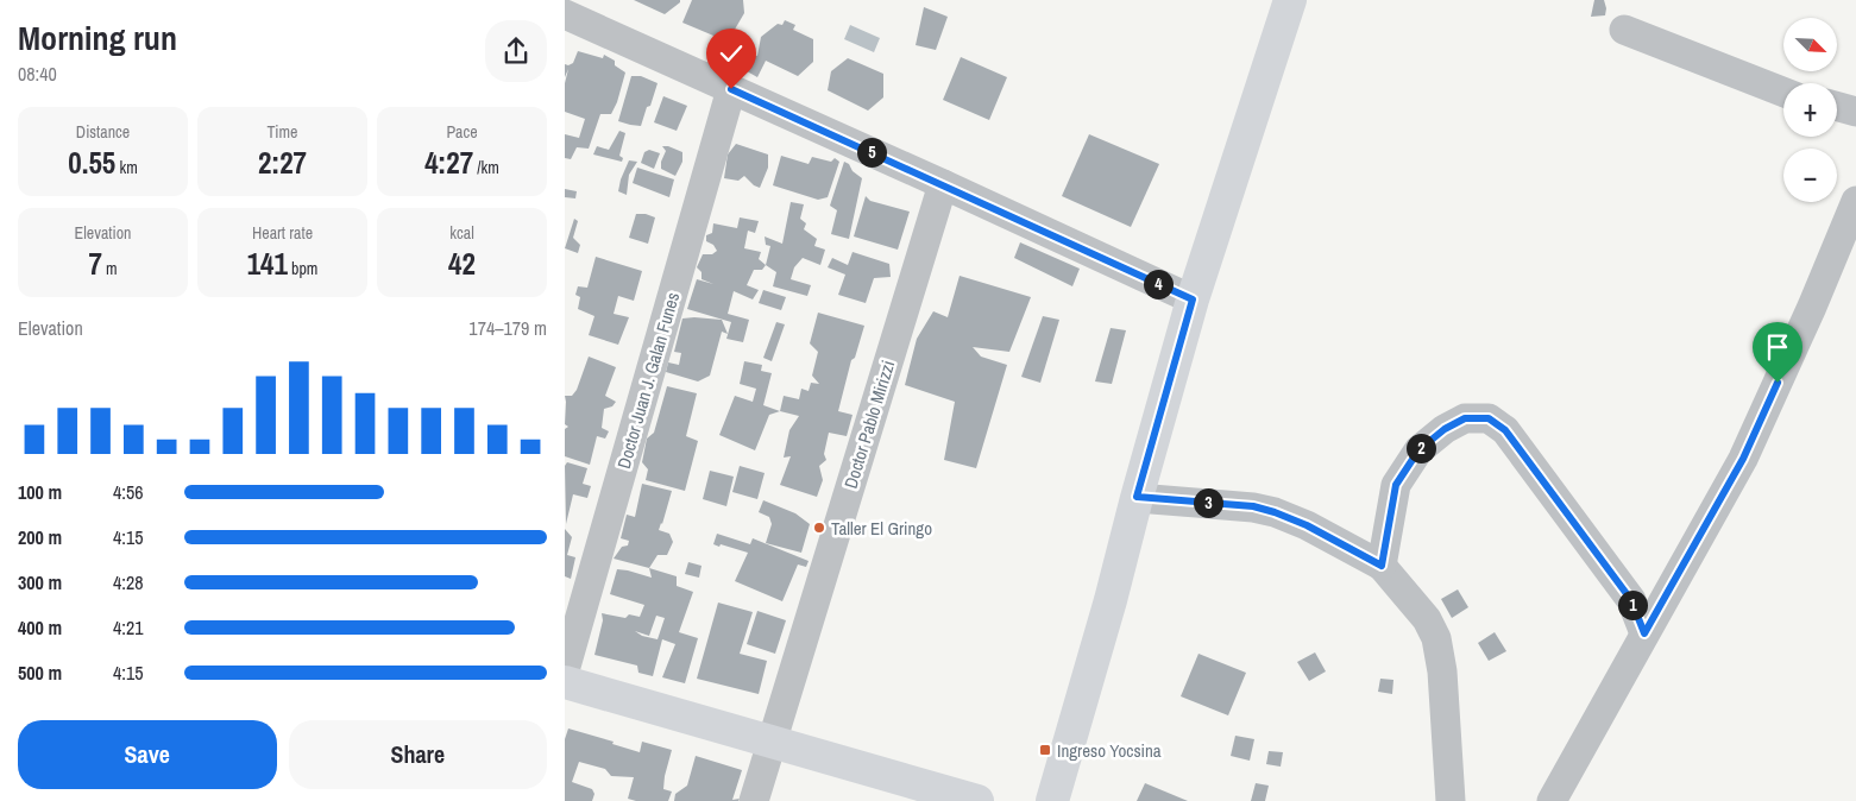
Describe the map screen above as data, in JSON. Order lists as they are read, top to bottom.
{
  "streets": {
    "street": ["Doctor Juan J. Galan Funes", "Doctor Pablo Mirizzi"]
  },
  "places": {
    "other": ["Taller El Gringo"],
    "transit": ["Ingreso Yocsina"]
  },
  "north": "bottom right",
  "page": {
    "heading": ["Morning run", "08:40"],
    "map_buttons": ["+", "−"],
    "stats": [
      ["Distance", "0.55 km"],
      ["Time", "2:27"],
      ["Pace", "4:27 /km"],
      ["Elevation", "7 m"],
      ["Heart rate", "141 bpm"],
      ["kcal", "42"]
    ],
    "pins": [
      "5",
      "4",
      "2",
      "3",
      "1"
    ],
    "chart": ["Elevation", "174–179 m"],
    "list": [
      {
        "name": "100 m",
        "note": "4:56"
      },
      {
        "name": "200 m",
        "note": "4:15"
      },
      {
        "name": "300 m",
        "note": "4:28"
      },
      {
        "name": "400 m",
        "note": "4:21"
      },
      {
        "name": "500 m",
        "note": "4:15"
      }
    ],
    "buttons": ["Save", "Share"]
  }
}
